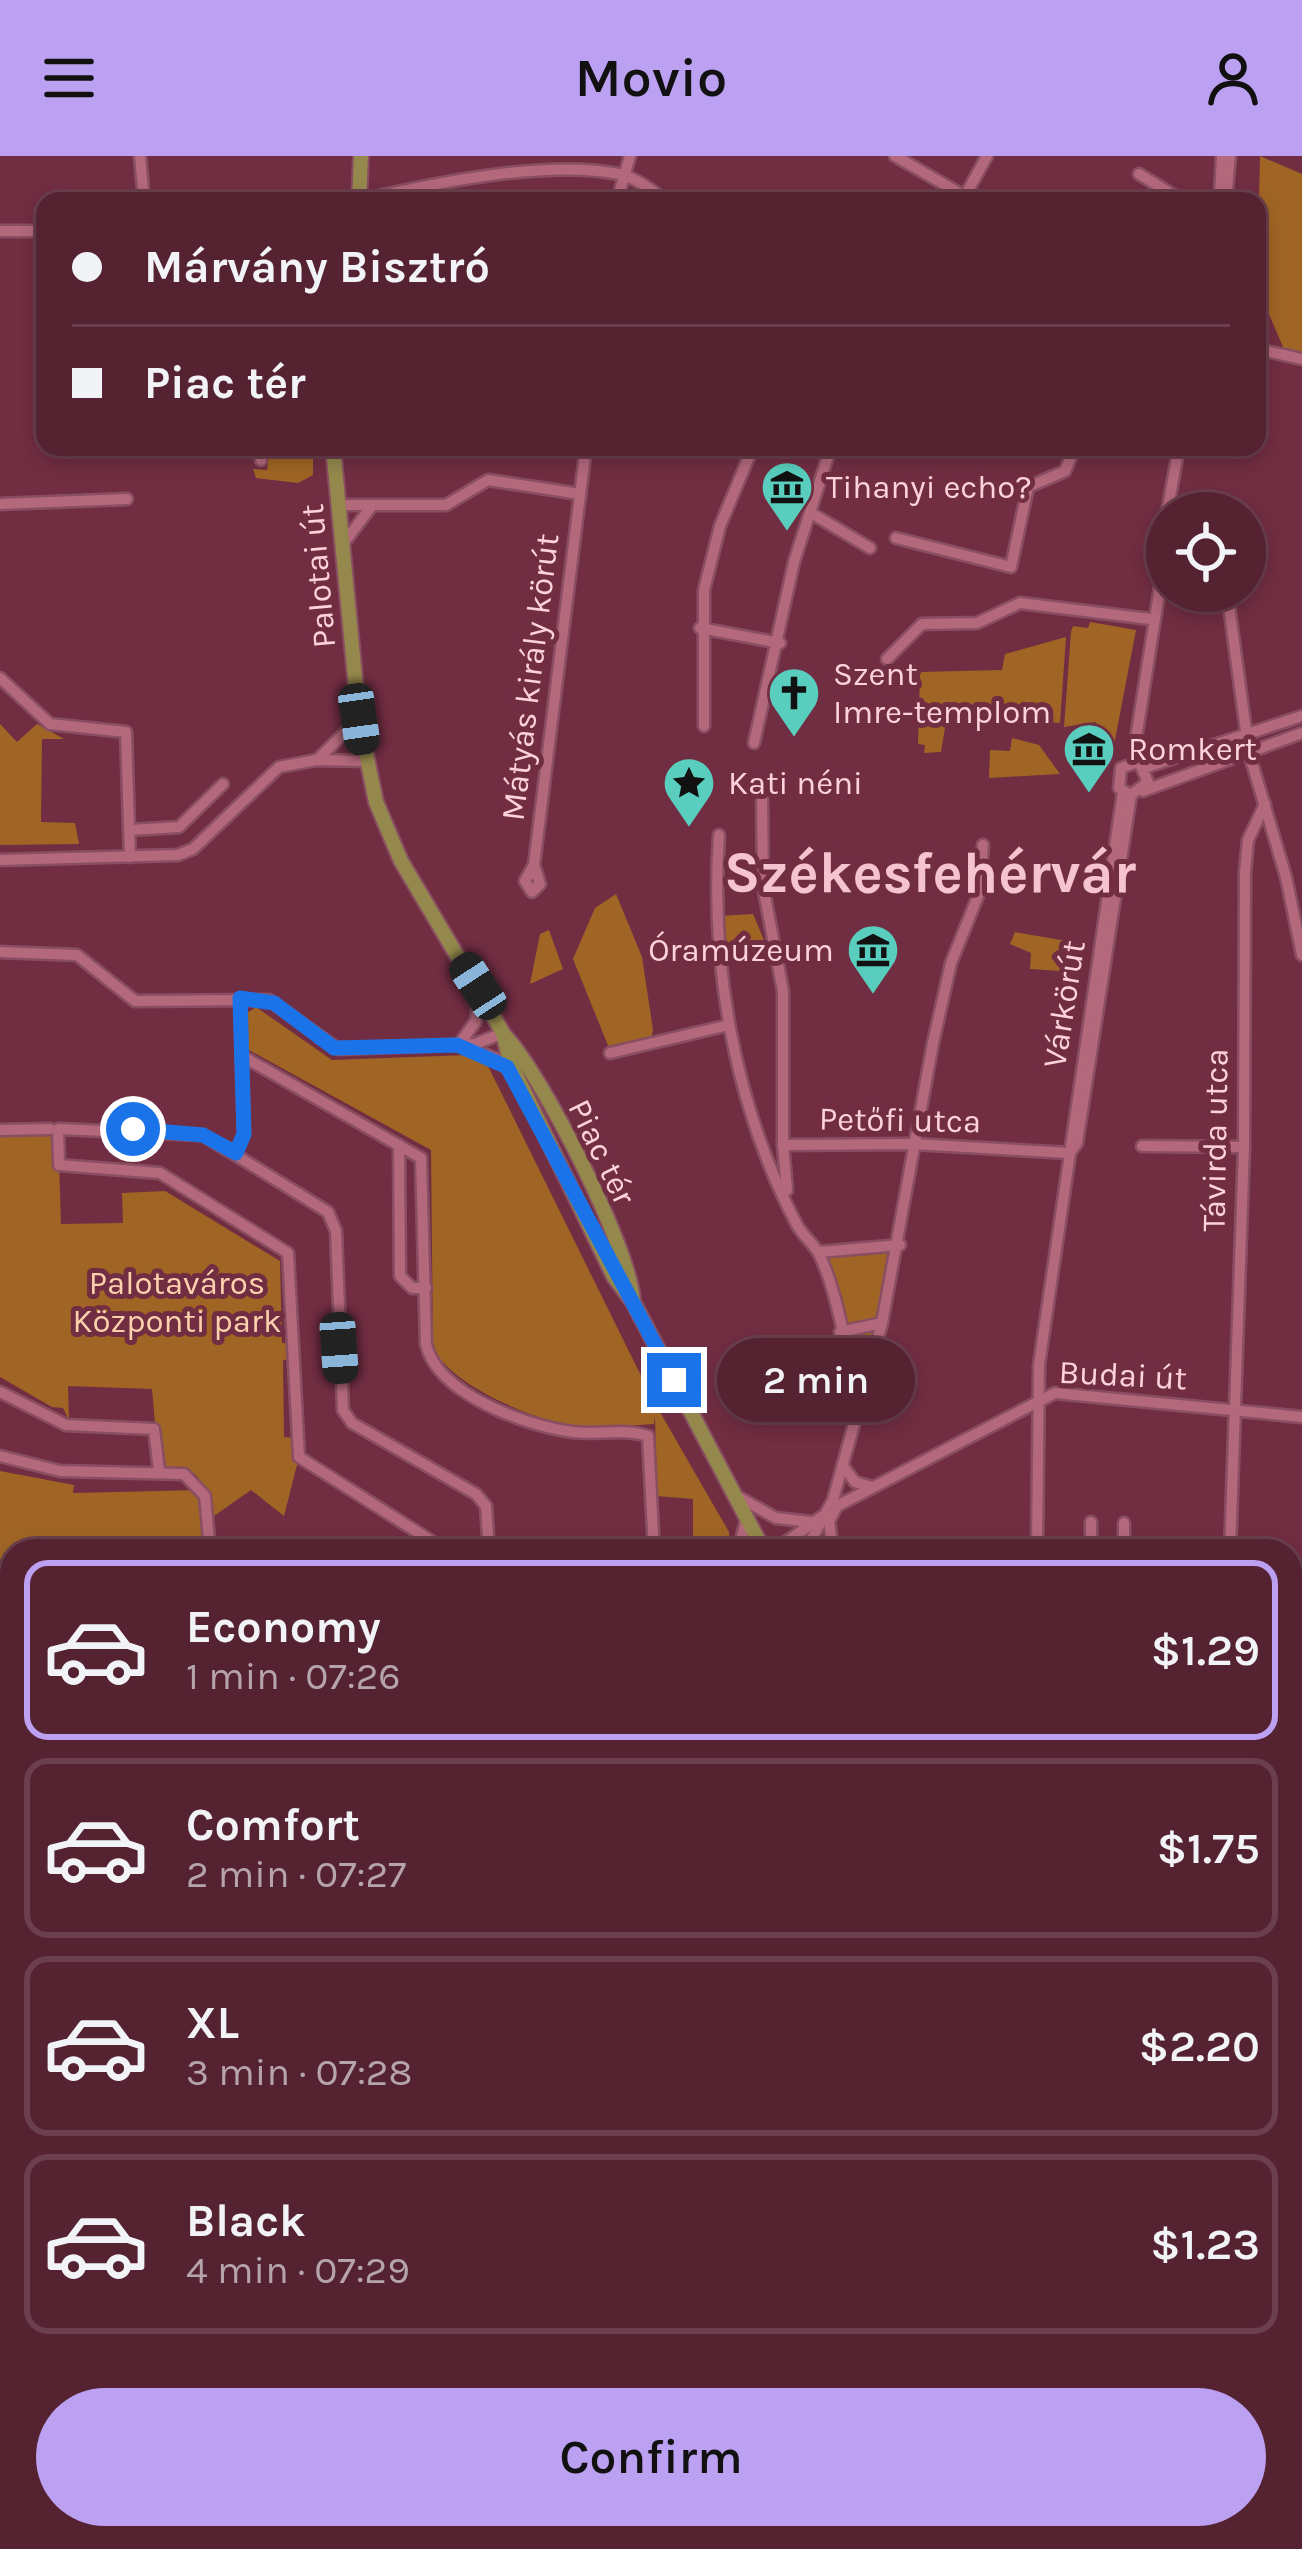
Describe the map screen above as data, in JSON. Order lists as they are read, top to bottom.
{
  "streets": {
    "main road": ["Palotai út", "Piac tér"],
    "street": [
      "Mátyás király körút",
      "Várkörút",
      "Petőfi utca",
      "Távirda utca",
      "Budai út"
    ]
  },
  "crossings": [
    ["Palotai út", "Piac tér"],
    ["Várkörút", "Petőfi utca"],
    ["Várkörút", "Budai út"],
    ["Távirda utca", "Budai út"]
  ],
  "districts": ["Székesfehérvár"],
  "parks": ["Palotaváros Központi park"],
  "places": {
    "museum": ["Tihanyi echo?", "Romkert", "Óramúzeum"],
    "church": ["Szent Imre-templom"],
    "place": ["Kati néni"]
  },
  "page": {
    "header": "Movio",
    "banner": ["Márvány Bisztró", "Piac tér"],
    "bubble": "2 min",
    "list": [
      {
        "name": "Economy",
        "note": "1 min · 07:26",
        "value": "$1.29"
      },
      {
        "name": "Comfort",
        "note": "2 min · 07:27",
        "value": "$1.75"
      },
      {
        "name": "XL",
        "note": "3 min · 07:28",
        "value": "$2.20"
      },
      {
        "name": "Black",
        "note": "4 min · 07:29",
        "value": "$1.23"
      }
    ],
    "buttons": "Confirm"
  }
}
